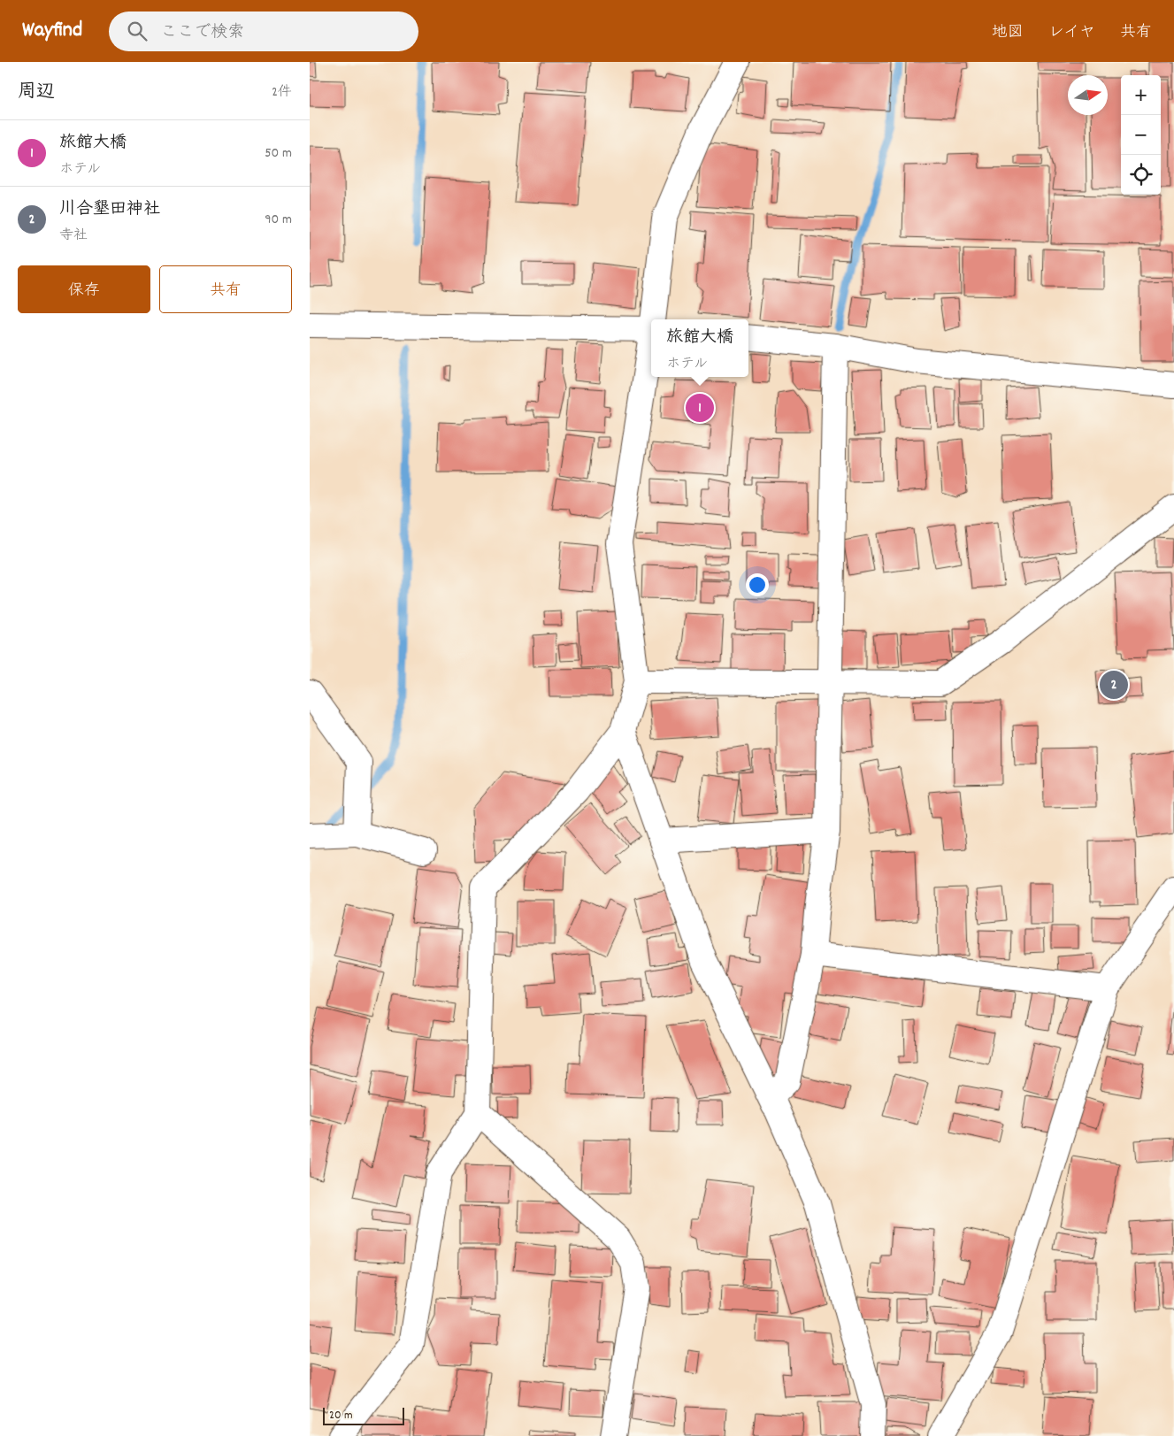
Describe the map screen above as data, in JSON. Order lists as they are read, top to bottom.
{
  "scale_bar": "20 m",
  "north": "right",
  "page": {
    "header": "Wayfind",
    "search": "ここで検索",
    "nav": ["地図", "レイヤ", "共有"],
    "heading": ["周辺", "2件"],
    "map_buttons": ["+", "−"],
    "list": [
      {
        "mark": "1",
        "name": "旅館大橋",
        "note": "ホテル",
        "value": "50 m"
      },
      {
        "mark": "2",
        "name": "川合墾田神社",
        "note": "寺社",
        "value": "90 m"
      }
    ],
    "buttons": ["保存", "共有"],
    "popup": ["旅館大橋", "ホテル"],
    "pins": ["1", "2"],
    "scale": "20 m"
  }
}
